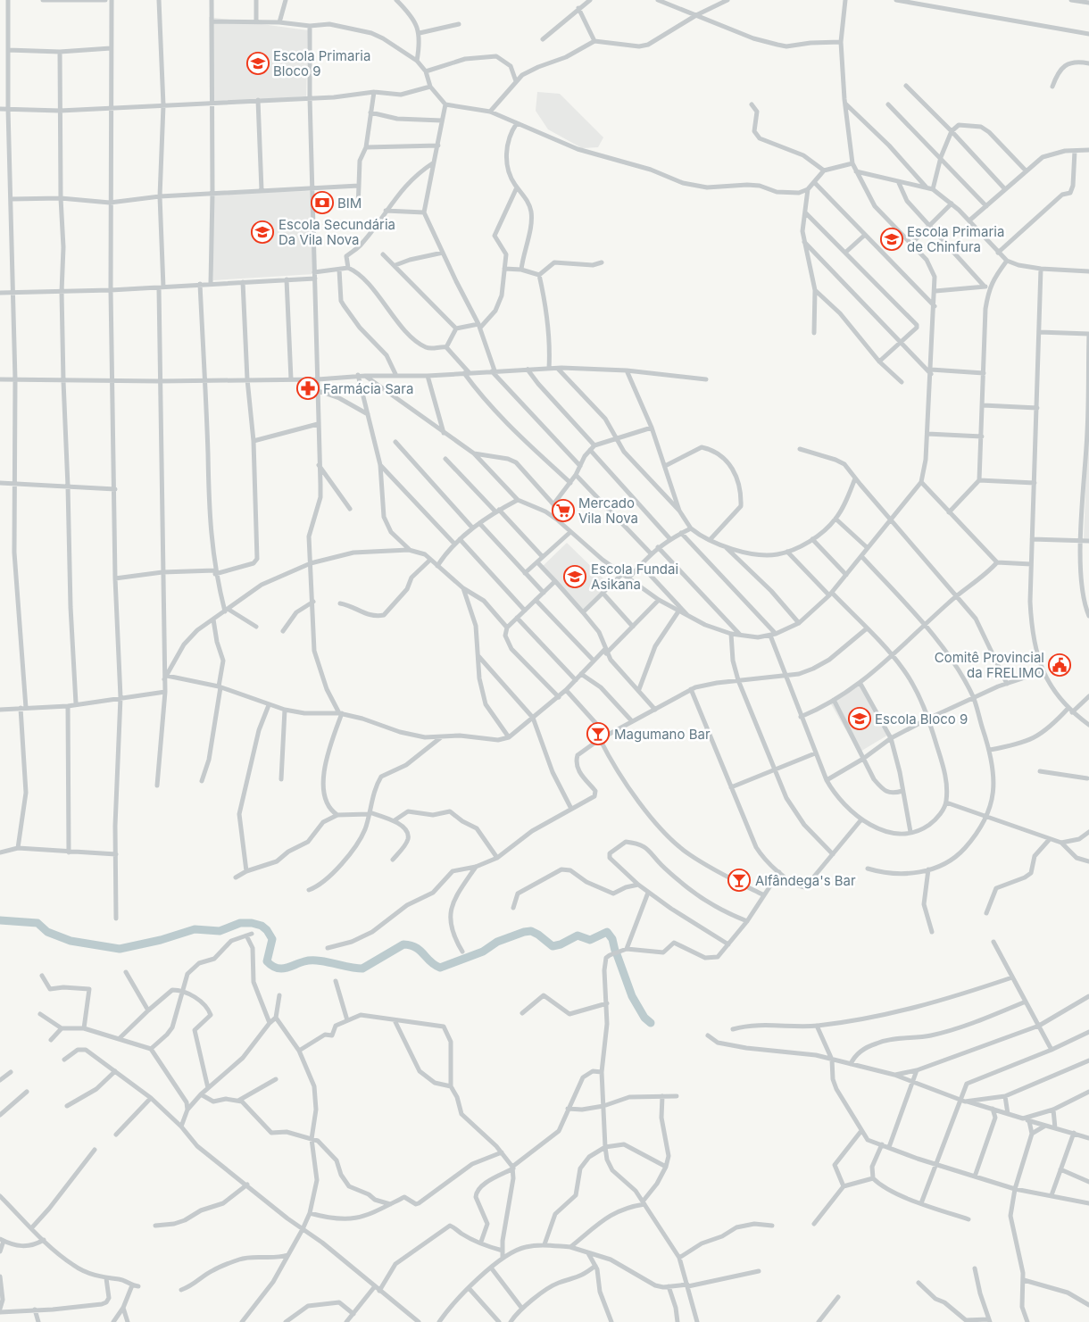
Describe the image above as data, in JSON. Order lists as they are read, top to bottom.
{
  "places": {
    "school or university": [
      "Escola Primaria Bloco 9",
      "Escola Secundária Da Vila Nova",
      "Escola Primaria de Chinfura",
      "Escola Fundai Asikana",
      "Escola Bloco 9"
    ],
    "bank": ["BIM"],
    "pharmacy": ["Farmácia Sara"],
    "supermarket": ["Mercado Vila Nova"],
    "public building": ["Comitê Provincial da FRELIMO"],
    "bar": ["Magumano Bar", "Alfândega's Bar"]
  }
}
